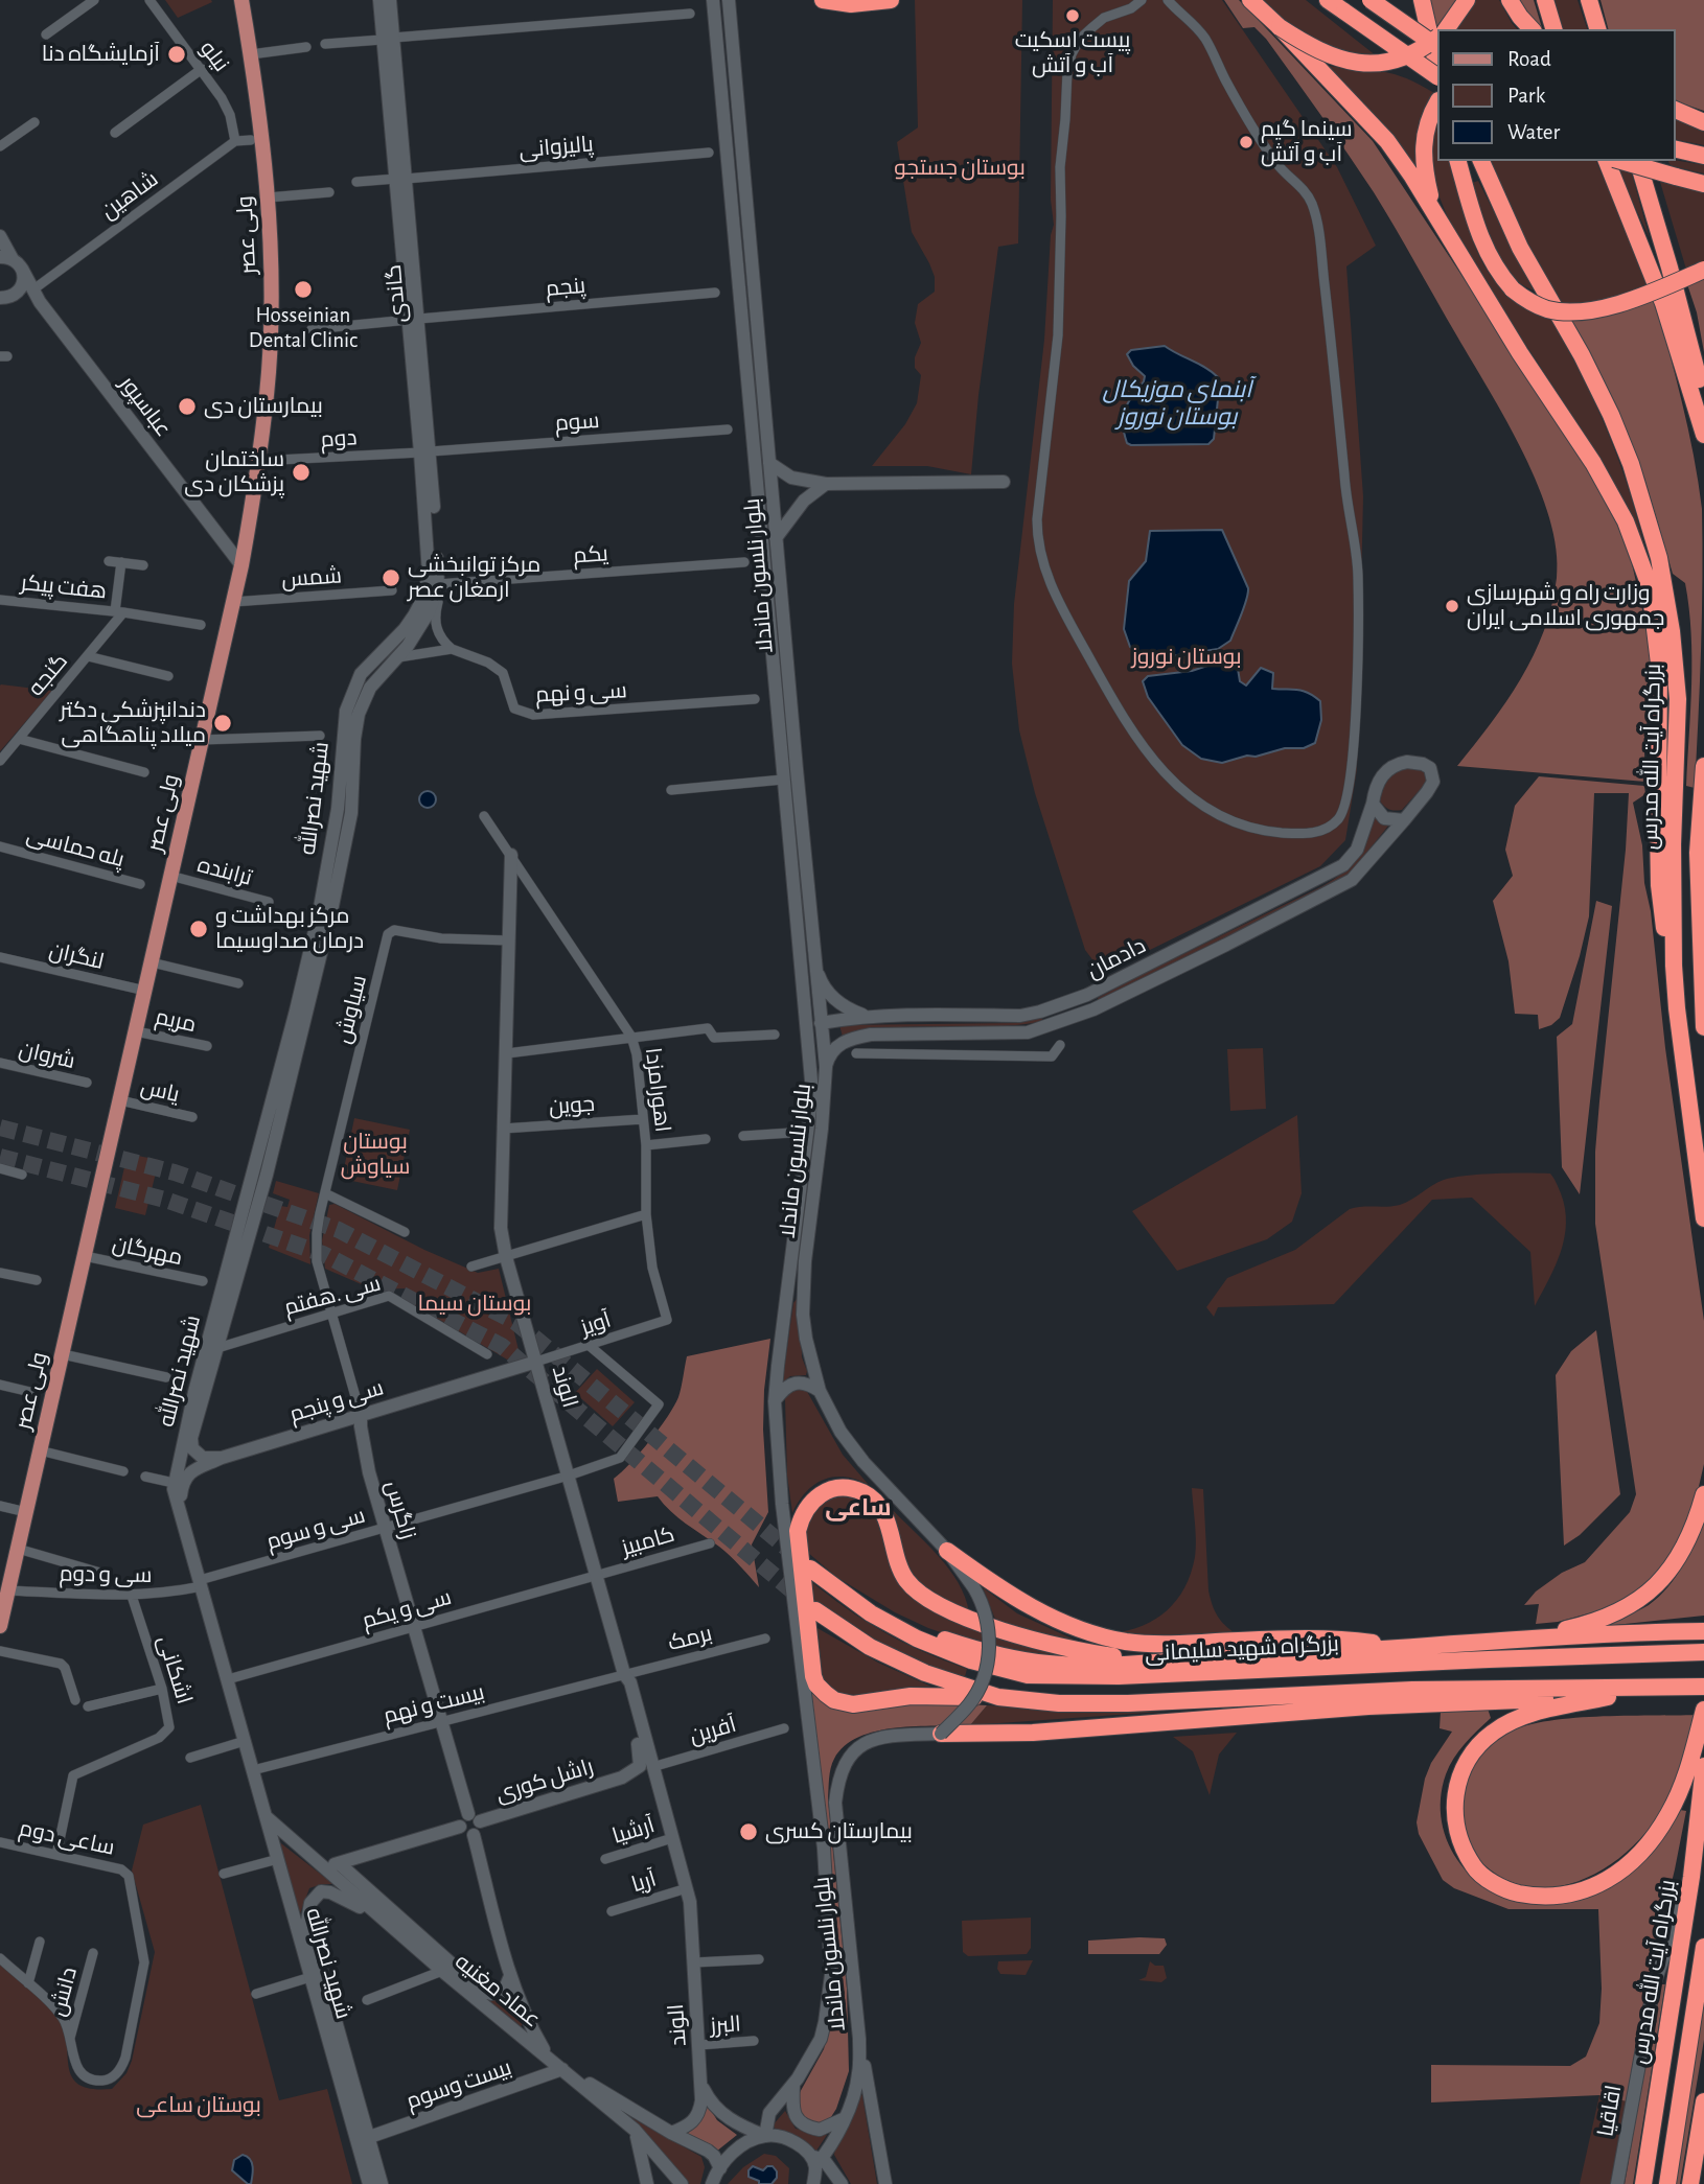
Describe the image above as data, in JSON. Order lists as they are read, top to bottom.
{
  "streets": {
    "highway": ["بزرگراه آیت الله مدرس", "بزرگراه شهید سلیمانی"],
    "main road": [
      "ولی عصر",
      "گاندی",
      "عباسپور",
      "بلوار نلسون ماندلا",
      "شهید نصرالله",
      "دادمان",
      "الوند",
      "سی و پنجم",
      "زاگرس",
      "راشل کوری",
      "عماد مغنیه",
      "بیست وسوم",
      "اقاقیا"
    ],
    "street": [
      "نیلو",
      "پالیزوانی",
      "شاهین",
      "پنجم",
      "سوم",
      "دوم",
      "یکم",
      "شمس",
      "هفت پیکر",
      "گنجه",
      "سی و نهم",
      "پله حماسی",
      "ترابنده",
      "لنگران",
      "سیاوش",
      "مریم",
      "شروان",
      "اهورامزدا",
      "یاس",
      "جوین",
      "مهرگان",
      "سی .هفتم",
      "آویز",
      "سی و سوم",
      "کامبیز",
      "سی و دوم",
      "سی و یکم",
      "برمک",
      "اشکانی",
      "بیست و نهم",
      "آفرین",
      "آرشیا",
      "ساعی دوم",
      "آریا",
      "دانش",
      "البرز"
    ]
  },
  "crossings": [
    ["نیلو", "شاهین"],
    ["پالیزوانی", "گاندی"],
    ["شاهین", "عباسپور"],
    ["ولی عصر", "عباسپور"],
    ["ولی عصر", "دوم"],
    ["ولی عصر", "شمس"],
    ["ولی عصر", "ترابنده"],
    ["ولی عصر", "لنگران"],
    ["ولی عصر", "مریم"],
    ["ولی عصر", "یاس"],
    ["ولی عصر", "مهرگان"],
    ["ولی عصر", "سی و دوم"],
    ["پنجم", "گاندی"],
    ["گاندی", "سوم"],
    ["گاندی", "دوم"],
    ["گاندی", "یکم"],
    ["گاندی", "شهید نصرالله"],
    ["سوم", "دوم"],
    ["یکم", "شهید نصرالله"],
    ["بلوار نلسون ماندلا", "دادمان"],
    ["هفت پیکر", "گنجه"],
    ["بزرگراه آیت الله مدرس", "اقاقیا"],
    ["شهید نصرالله", "سی .هفتم"],
    ["شهید نصرالله", "سی و پنجم"],
    ["شهید نصرالله", "سی و سوم"],
    ["شهید نصرالله", "سی و دوم"],
    ["شهید نصرالله", "سی و یکم"],
    ["شهید نصرالله", "بیست و نهم"],
    ["شهید نصرالله", "عماد مغنیه"],
    ["شهید نصرالله", "بیست وسوم"],
    ["سیاوش", "الوند"],
    ["سیاوش", "زاگرس"],
    ["اهورامزدا", "جوین"],
    ["اهورامزدا", "آویز"],
    ["اهورامزدا", "الوند"],
    ["جوین", "الوند"],
    ["سی .هفتم", "زاگرس"],
    ["آویز", "الوند"],
    ["آویز", "سی و پنجم"],
    ["آویز", "سی و سوم"],
    ["الوند", "سی و پنجم"],
    ["الوند", "سی و سوم"],
    ["الوند", "کامبیز"],
    ["الوند", "سی و یکم"],
    ["الوند", "برمک"],
    ["الوند", "بیست و نهم"],
    ["الوند", "آفرین"],
    ["الوند", "آرشیا"],
    ["الوند", "آریا"],
    ["الوند", "عماد مغنیه"],
    ["الوند", "البرز"],
    ["سی و پنجم", "زاگرس"],
    ["زاگرس", "سی و سوم"],
    ["زاگرس", "سی و یکم"],
    ["زاگرس", "بیست و نهم"],
    ["زاگرس", "راشل کوری"],
    ["سی و سوم", "سی و دوم"],
    ["کامبیز", "سی و یکم"],
    ["سی و دوم", "اشکانی"],
    ["برمک", "بیست و نهم"],
    ["اشکانی", "ساعی دوم"],
    ["ساعی دوم", "دانش"],
    ["عماد مغنیه", "بیست وسوم"]
  ],
  "districts": ["ساعی"],
  "water": ["آبنمای موزیکال بوستان نوروز"],
  "parks": [
    "بوستان جستجو",
    "بوستان نوروز",
    "بوستان سیاوش",
    "بوستان سیما",
    "بوستان ساعی"
  ],
  "places": [
    "پیست اسکیت آب و آتش",
    "آزمایشگاه دنا",
    "سینما گیم آب و آتش",
    "Hosseinian Dental Clinic",
    "بیمارستان دی",
    "ساختمان پزشکان دی",
    "مرکز توانبخشی ارمغان عصر",
    "وزارت راه و شهرسازی جمهوری اسلامی ایران",
    "دندانپزشکی دکتر میلاد پناهگاهی",
    "مرکز بهداشت و درمان صداوسیما",
    "بیمارستان کسری"
  ],
  "legend": ["Road", "Park", "Water"]
}
